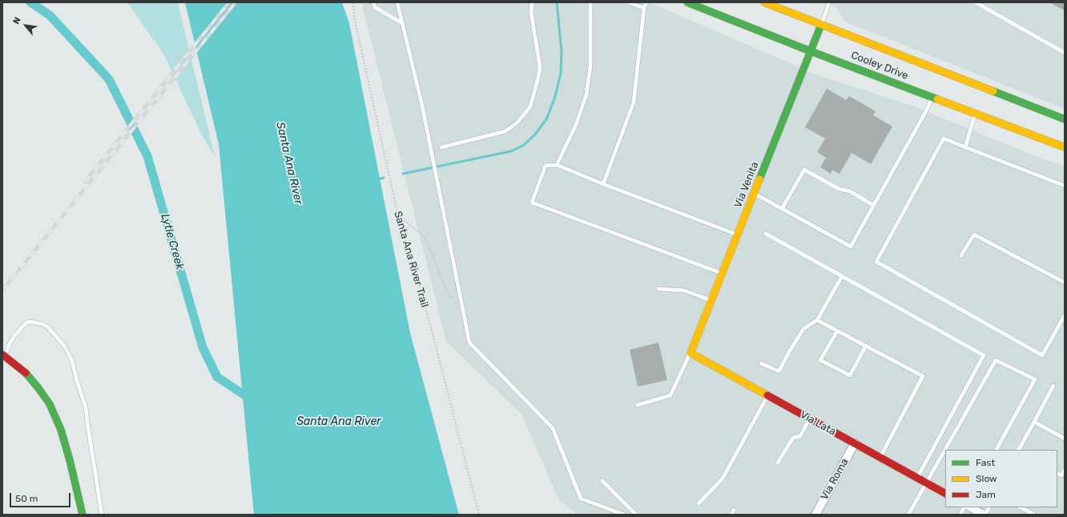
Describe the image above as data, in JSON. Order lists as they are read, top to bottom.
{
  "streets": {
    "street": [
      "Cooley Drive",
      "Via Venita",
      "Via Lata",
      "Via Roma"
    ],
    "path": ["Santa Ana River Trail"]
  },
  "crossings": [
    ["Cooley Drive", "Via Venita"],
    ["Via Venita", "Via Lata"],
    ["Via Lata", "Via Roma"]
  ],
  "water": ["Santa Ana River", "Lytle Creek"],
  "legend": ["Fast", "Slow", "Jam"],
  "scale_bar": "50 m",
  "north": "top left"
}
